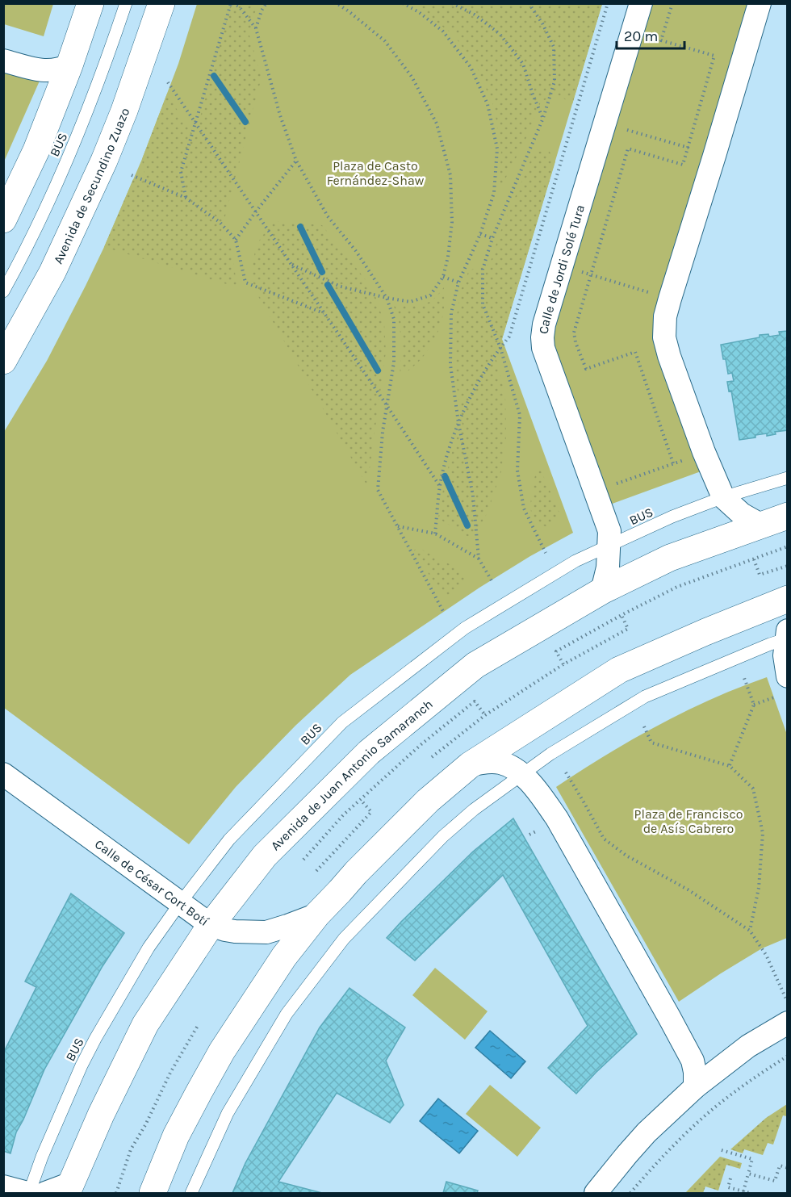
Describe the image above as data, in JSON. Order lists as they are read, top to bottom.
{
  "streets": {
    "street": [
      "Avenida de Secundino Zuazo",
      "Calle de Jordi Solé Tura",
      "Avenida de Juan Antonio Samaranch",
      "Calle de César Cort Botí"
    ],
    "lane": ["BUS"]
  },
  "crossings": [
    ["BUS", "Calle de Jordi Solé Tura"],
    ["BUS", "Calle de César Cort Botí"],
    ["Calle de Jordi Solé Tura", "Avenida de Juan Antonio Samaranch"],
    ["Avenida de Juan Antonio Samaranch", "Calle de César Cort Botí"]
  ],
  "parks": ["Plaza de Casto Fernández-Shaw", "Plaza de Francisco de Asís Cabrero"],
  "scale_bar": "20 m"
}
